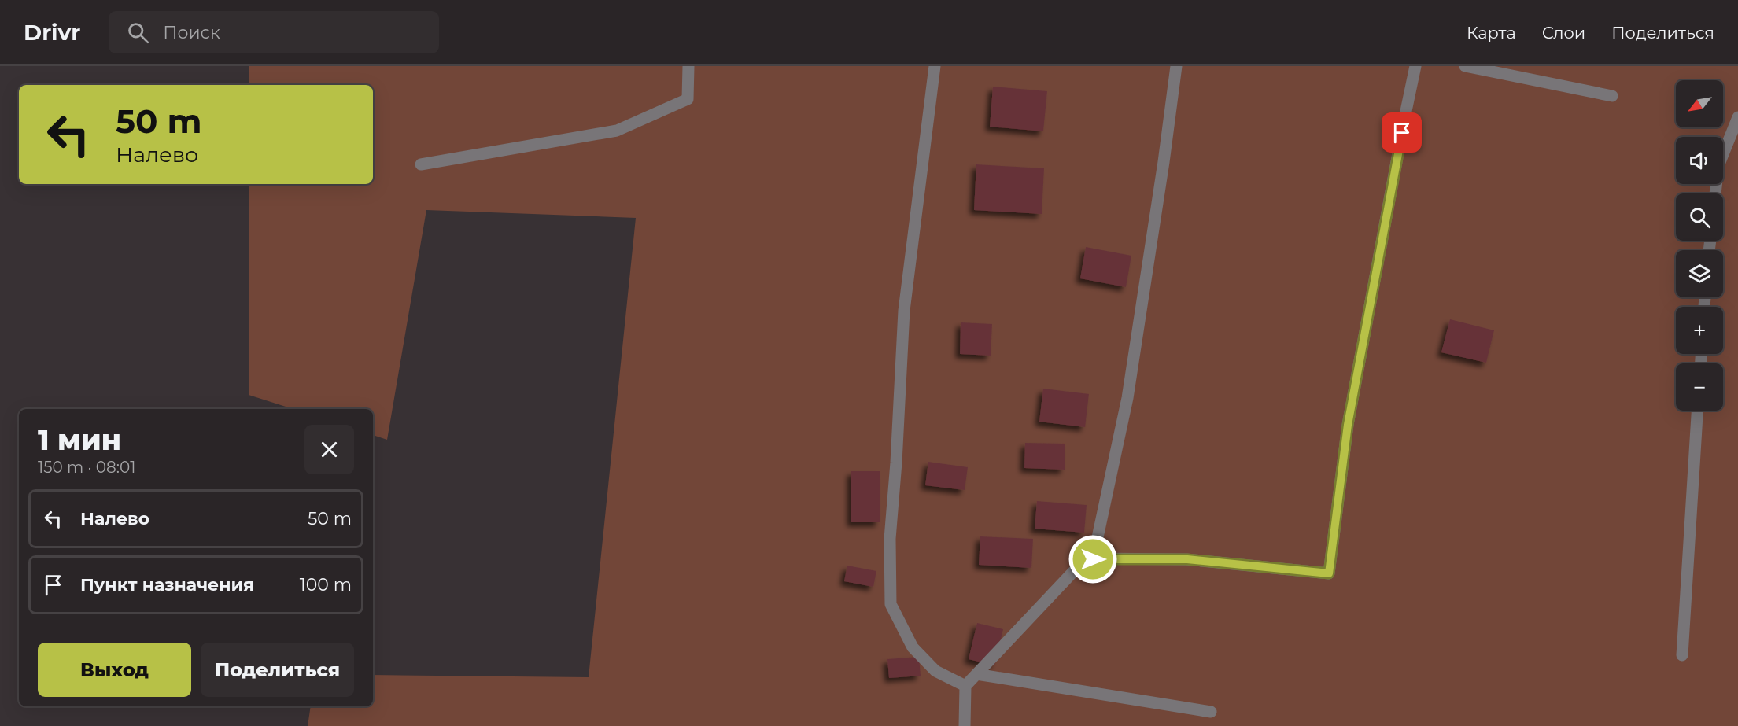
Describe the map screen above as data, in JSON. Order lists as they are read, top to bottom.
{
  "north": "bottom left",
  "page": {
    "header": "Drivr",
    "search": "Поиск",
    "nav": ["Карта", "Слои", "Поделиться"],
    "map_buttons": ["+", "−"],
    "turn": ["50 m", "Налево"],
    "heading": ["1 мин", "150 m · 08:01"],
    "list": [
      {
        "name": "Налево",
        "value": "50 m"
      },
      {
        "name": "Пункт назначения",
        "value": "100 m"
      }
    ],
    "buttons": ["Выход", "Поделиться"]
  }
}
